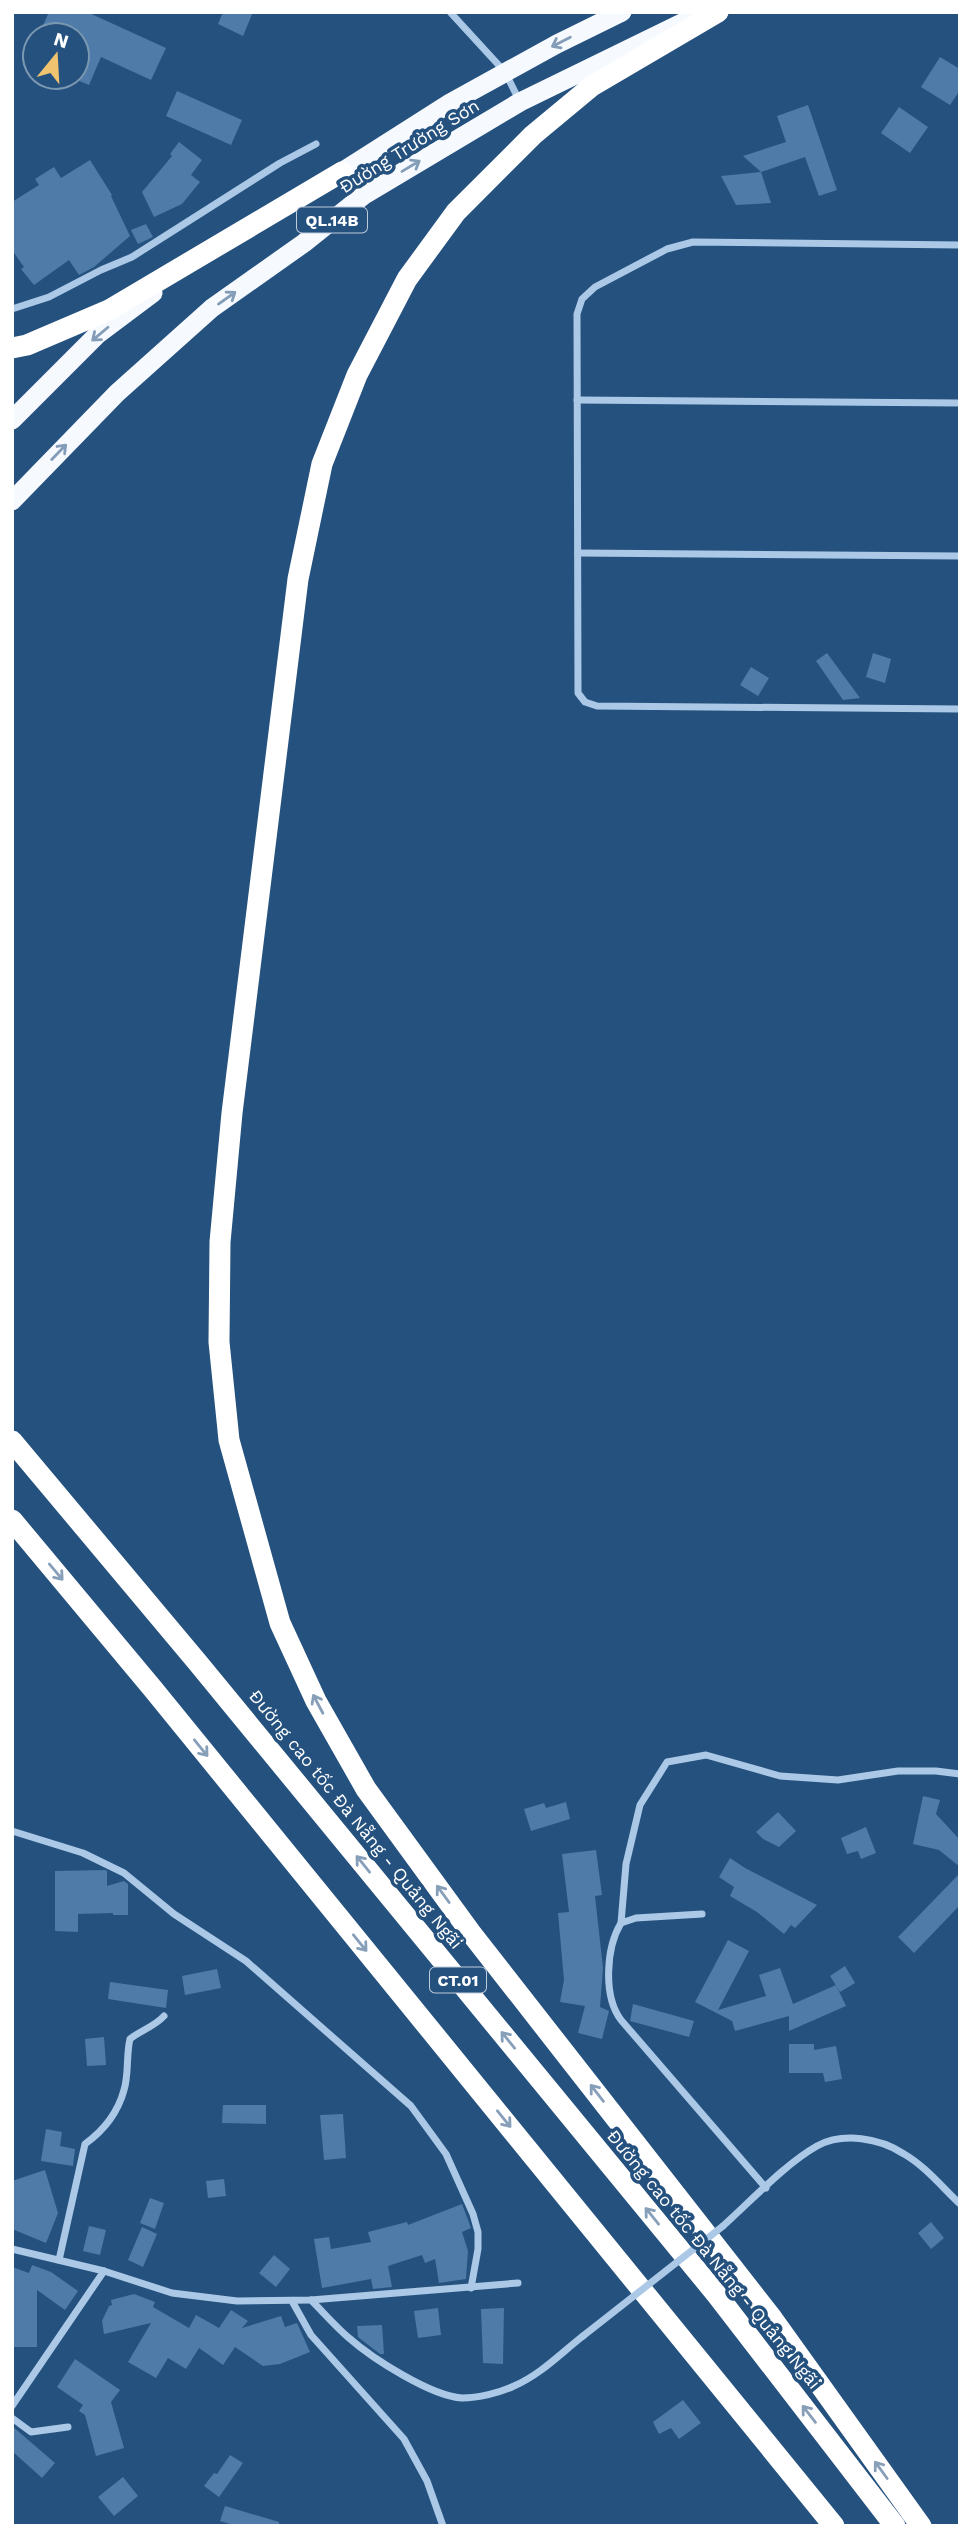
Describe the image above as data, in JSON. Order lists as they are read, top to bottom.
{
  "streets": {
    "highway": [
      "Đường Trường Sơn",
      "QL.14B",
      "Đường cao tốc Đà Nẵng - Quảng Ngãi",
      "CT.01"
    ]
  },
  "north": "top"
}
